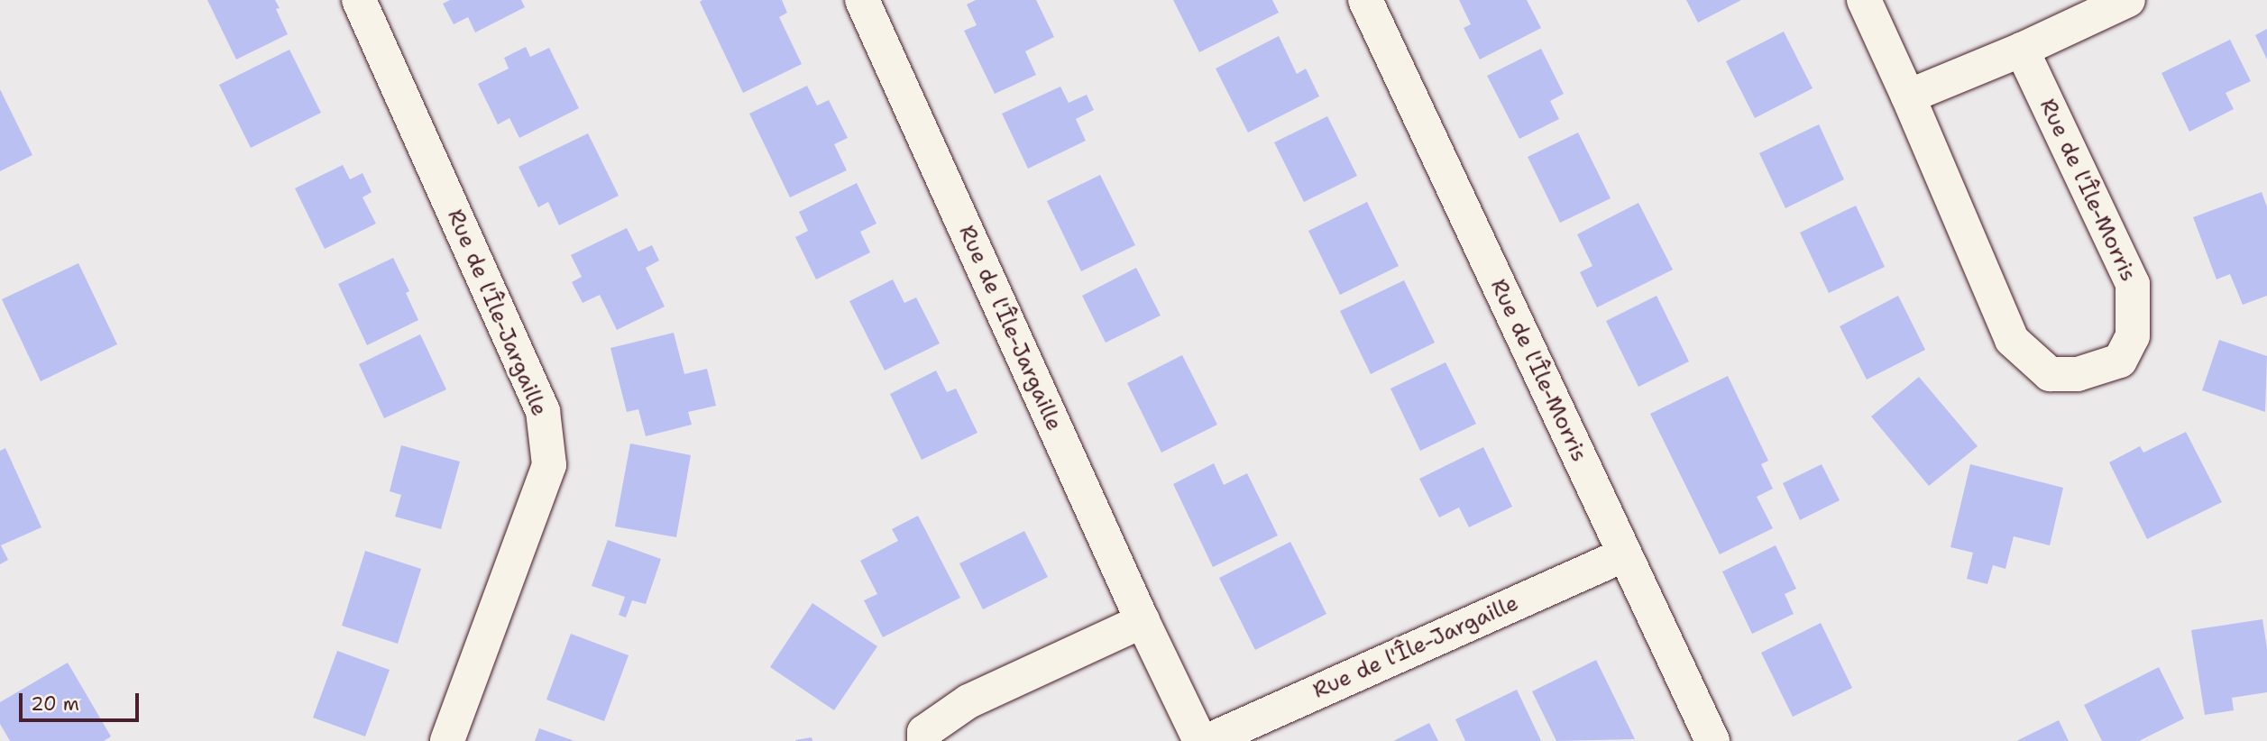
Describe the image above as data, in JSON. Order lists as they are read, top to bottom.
{
  "streets": {
    "street": ["Rue de l'Île-Morris", "Rue de l'Île-Jargaille"]
  },
  "crossings": [
    ["Rue de l'Île-Morris", "Rue de l'Île-Jargaille"]
  ],
  "scale_bar": "20 m"
}
